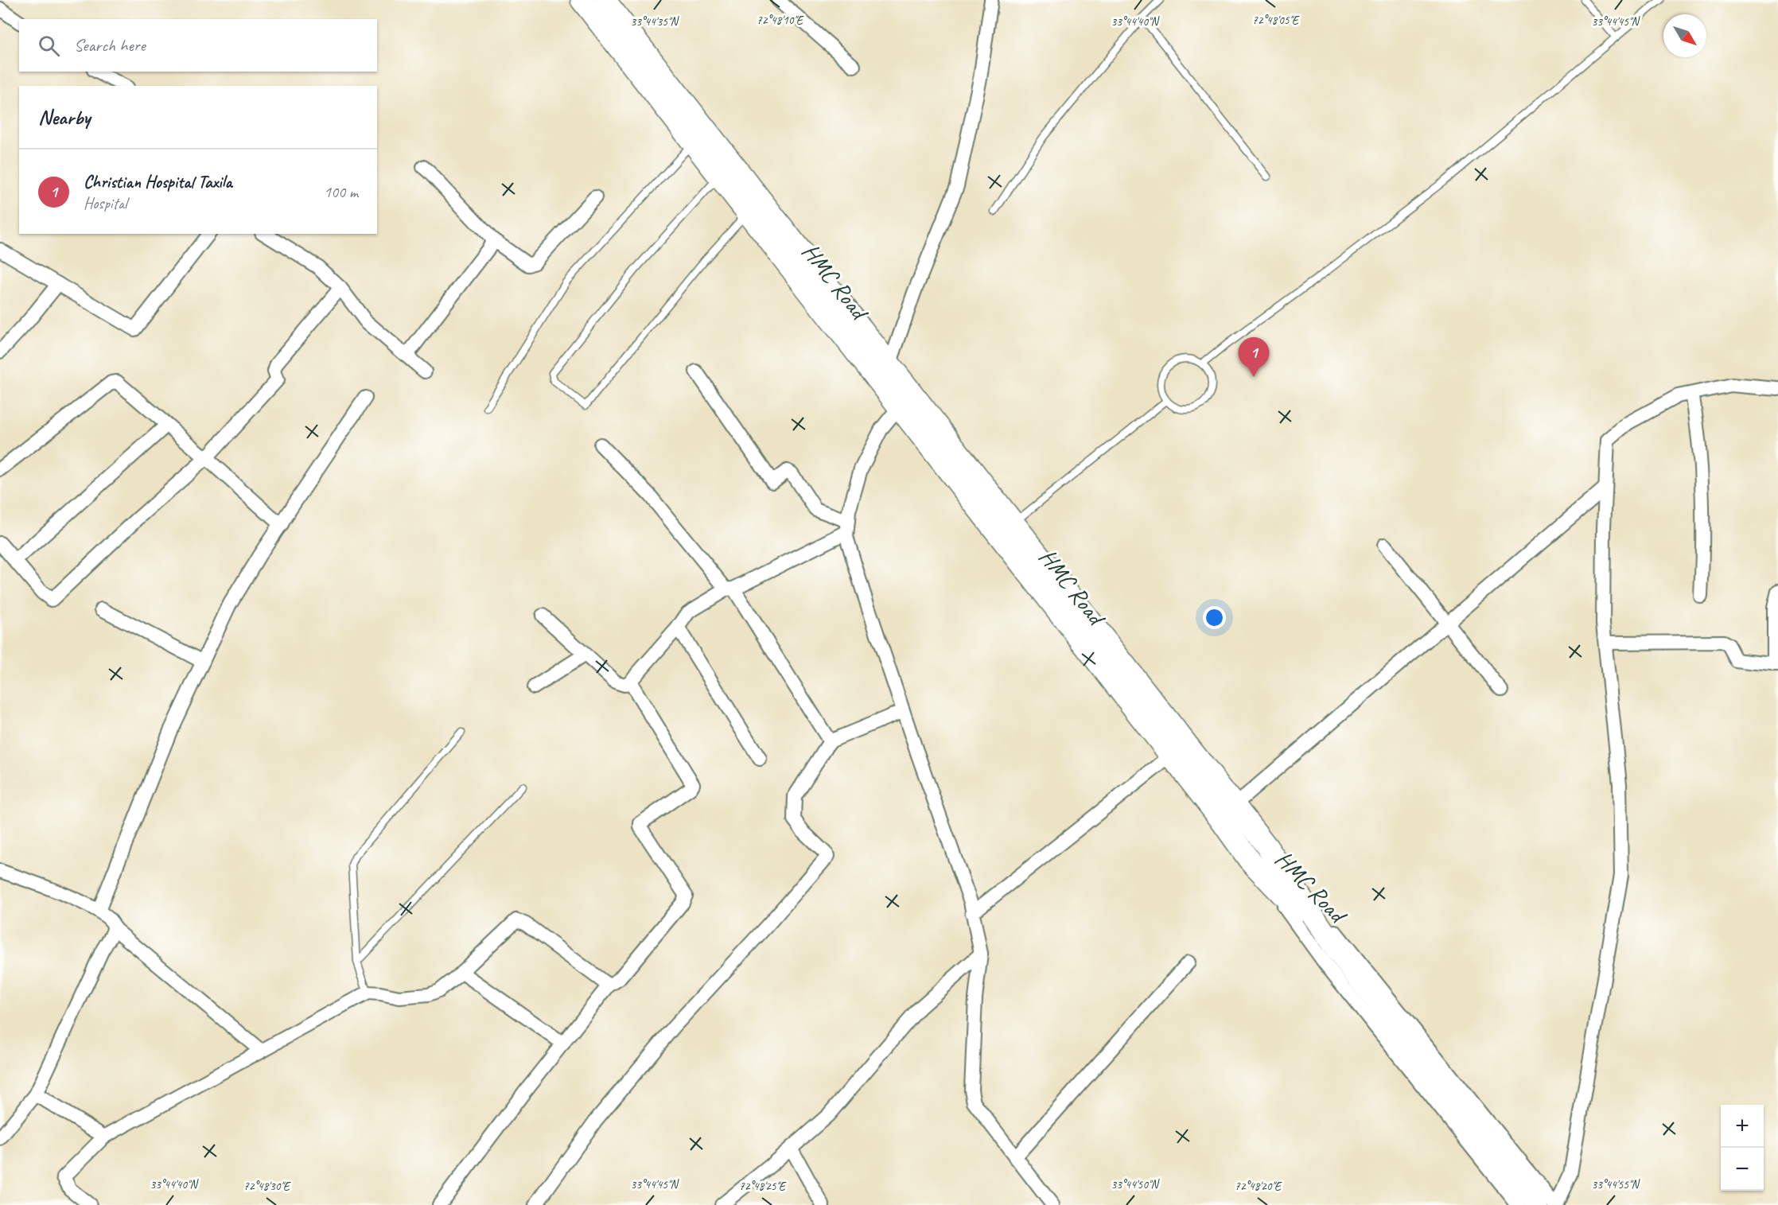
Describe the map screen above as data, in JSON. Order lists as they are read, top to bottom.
{
  "streets": {
    "main road": ["HMC Road"]
  },
  "north": "bottom right",
  "page": {
    "search": "Search here",
    "heading": "Nearby",
    "list": [
      {
        "mark": "1",
        "name": "Christian Hospital Taxila",
        "note": "Hospital",
        "value": "100 m"
      }
    ],
    "pins": "1",
    "map_buttons": ["+", "−"]
  },
  "coordinates": [
    "72°48'10\"E",
    "72°48'05\"E",
    "33°44'35\"N",
    "33°44'40\"N",
    "33°44'45\"N",
    "33°44'50\"N",
    "33°44'55\"N",
    "72°48'30\"E",
    "72°48'25\"E",
    "72°48'20\"E"
  ]
}
